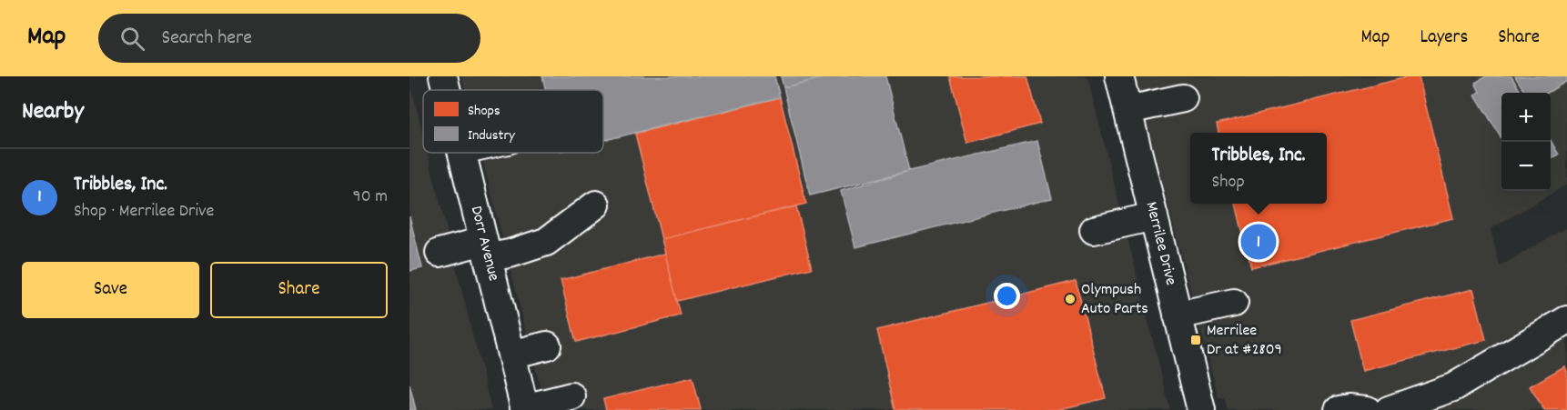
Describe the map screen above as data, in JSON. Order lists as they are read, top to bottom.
{
  "streets": {
    "street": ["Dorr Avenue", "Merrilee Drive"]
  },
  "places": {
    "other": ["Olympush Auto Parts"],
    "transit": ["Merrilee Dr at #2809"]
  },
  "legend": ["Shops", "Industry"],
  "page": {
    "header": "Map",
    "search": "Search here",
    "nav": ["Map", "Layers", "Share"],
    "heading": "Nearby",
    "map_buttons": ["+", "−"],
    "popup": ["Tribbles, Inc.", "Shop"],
    "list": [
      {
        "mark": "1",
        "name": "Tribbles, Inc.",
        "note": "Shop · Merrilee Drive",
        "value": "90 m"
      }
    ],
    "pins": "1",
    "buttons": ["Save", "Share"]
  }
}
